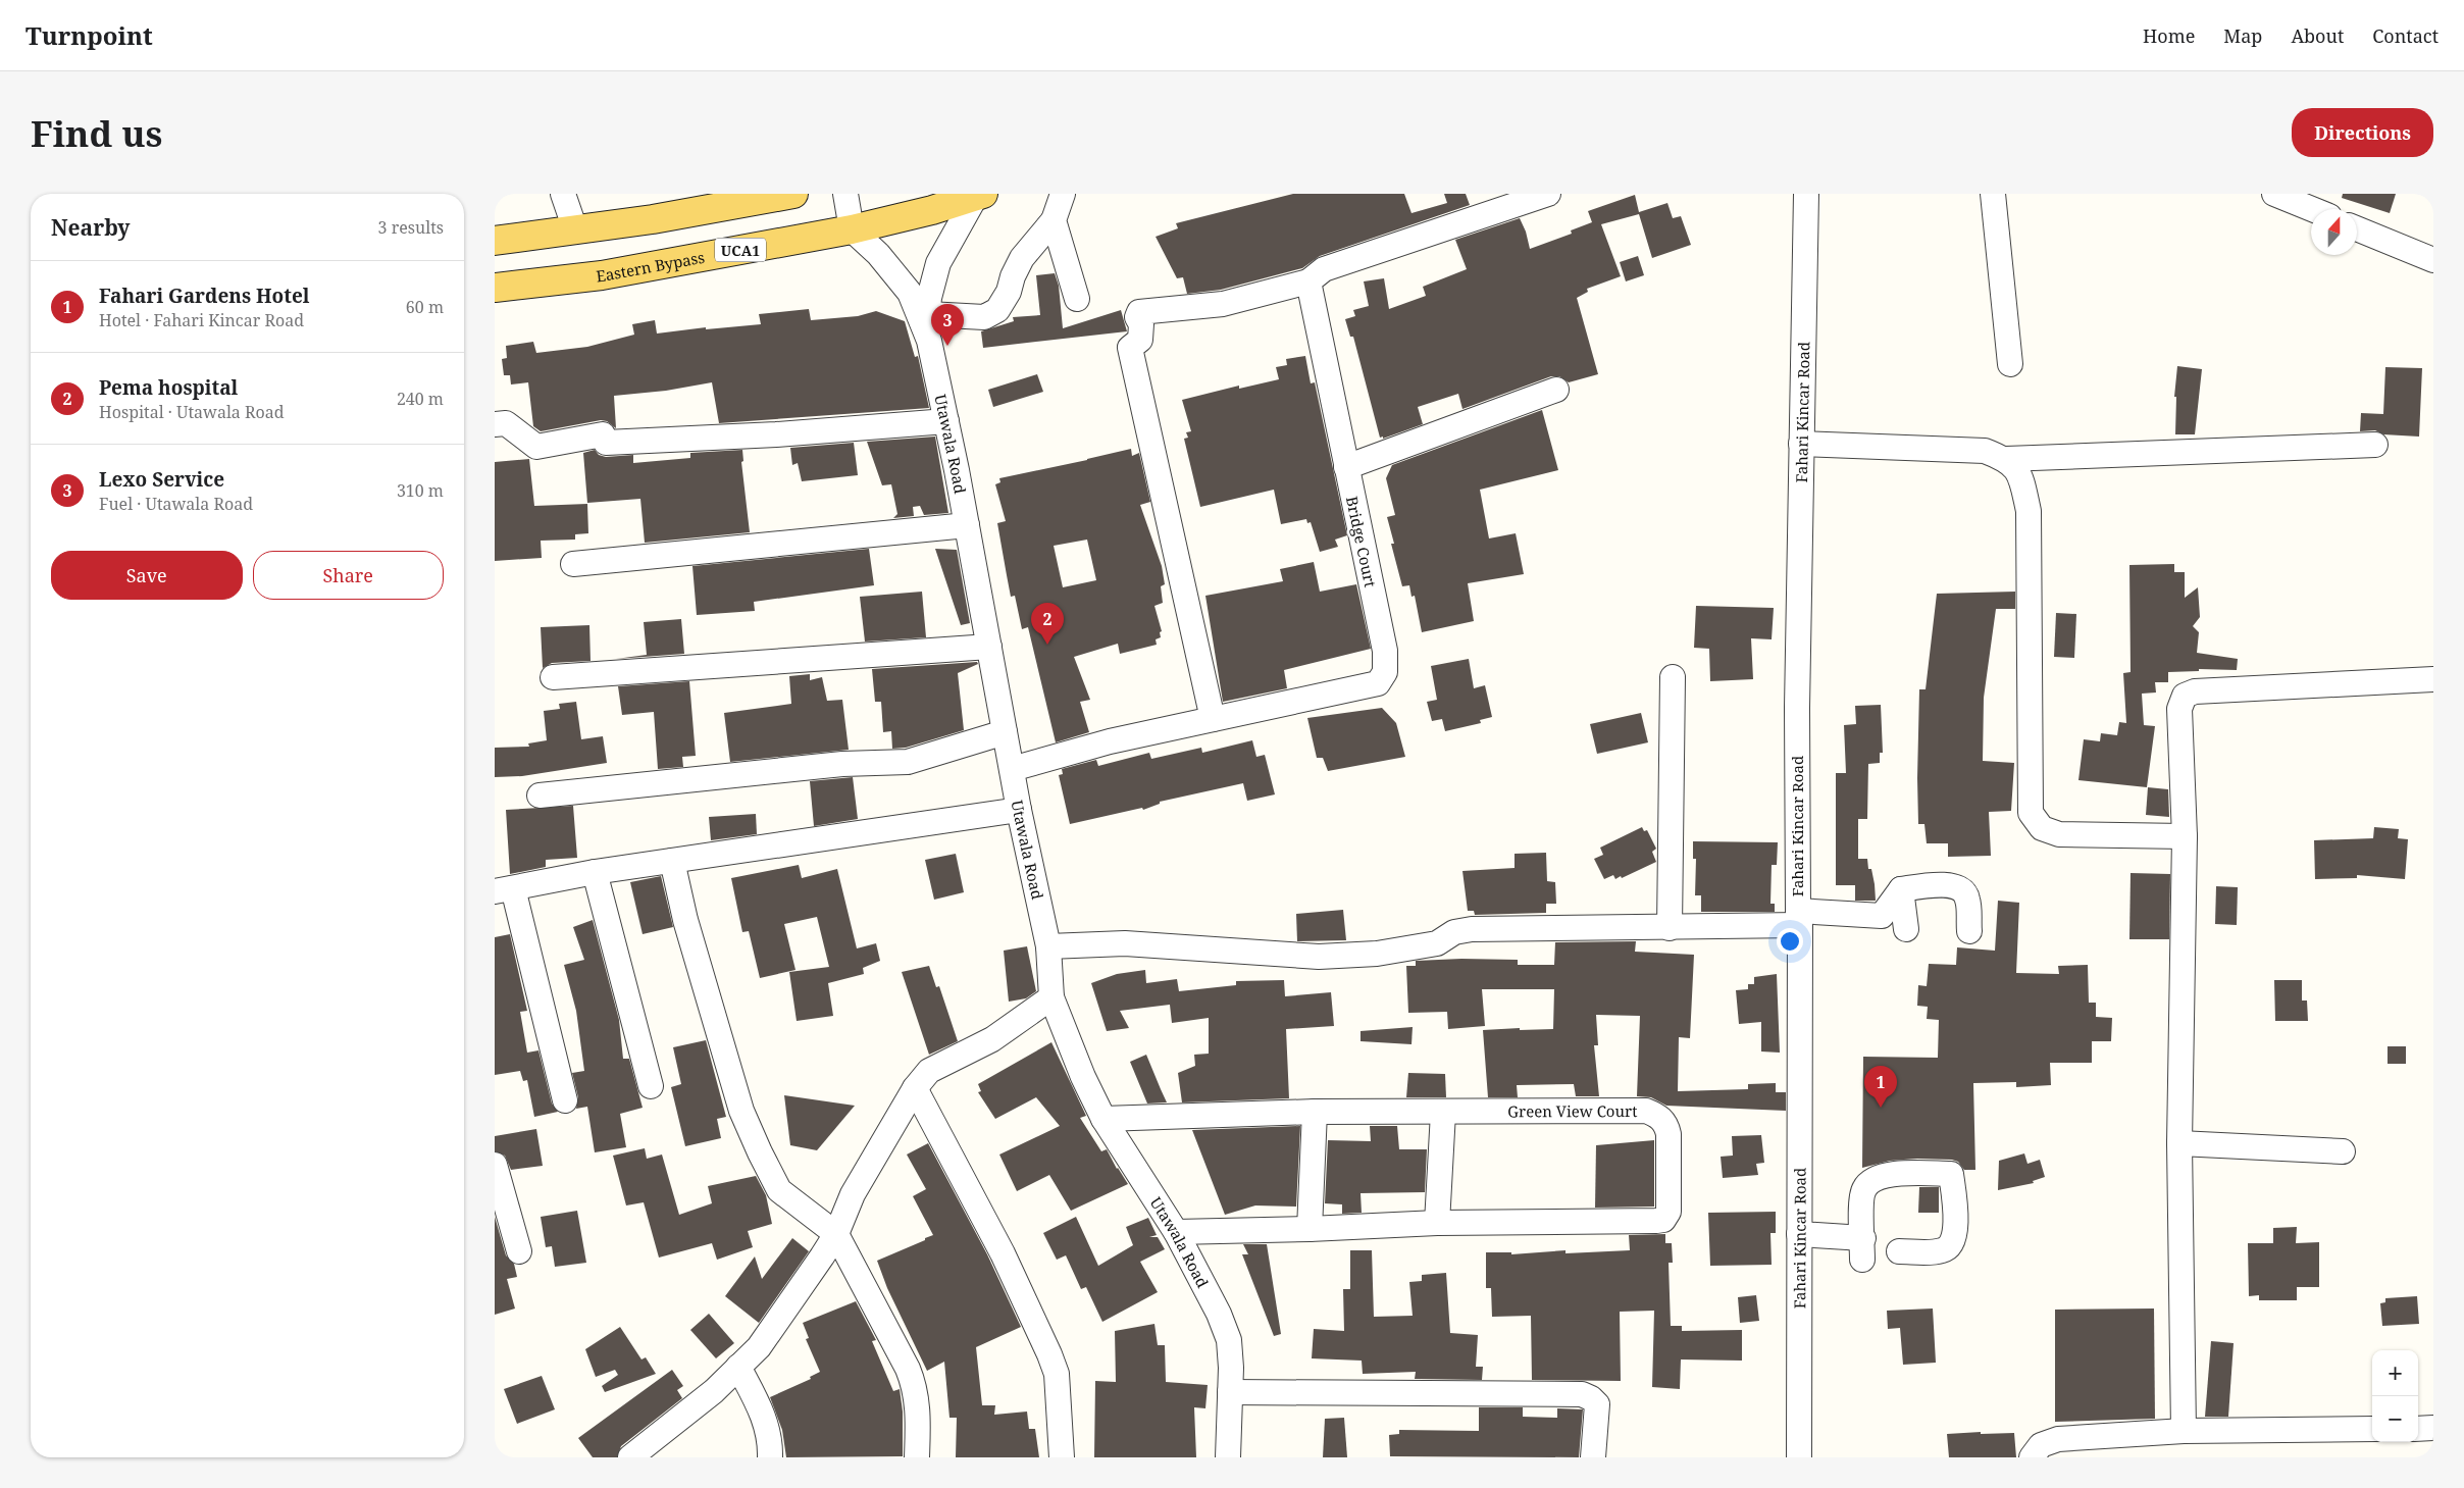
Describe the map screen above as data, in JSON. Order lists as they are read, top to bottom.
{
  "streets": {
    "main road": ["UCA1", "Eastern Bypass"],
    "street": [
      "Fahari Kincar Road",
      "Utawala Road",
      "Bridge Court",
      "Green View Court"
    ]
  },
  "crossings": [
    ["Eastern Bypass", "Utawala Road"],
    ["Utawala Road", "Bridge Court"],
    ["Utawala Road", "Green View Court"]
  ],
  "north": "top",
  "page": {
    "header": "Turnpoint",
    "nav": [
      "Home",
      "Map",
      "About",
      "Contact"
    ],
    "buttons": [
      "Directions",
      ["Save", "Share"]
    ],
    "title": "Find us",
    "heading": ["Nearby", "3 results"],
    "list": [
      {
        "mark": "1",
        "name": "Fahari Gardens Hotel",
        "note": "Hotel · Fahari Kincar Road",
        "value": "60 m"
      },
      {
        "mark": "2",
        "name": "Pema hospital",
        "note": "Hospital · Utawala Road",
        "value": "240 m"
      },
      {
        "mark": "3",
        "name": "Lexo Service",
        "note": "Fuel · Utawala Road",
        "value": "310 m"
      }
    ],
    "pins": ["3", "2", "1"],
    "map_buttons": ["+", "−"]
  }
}
